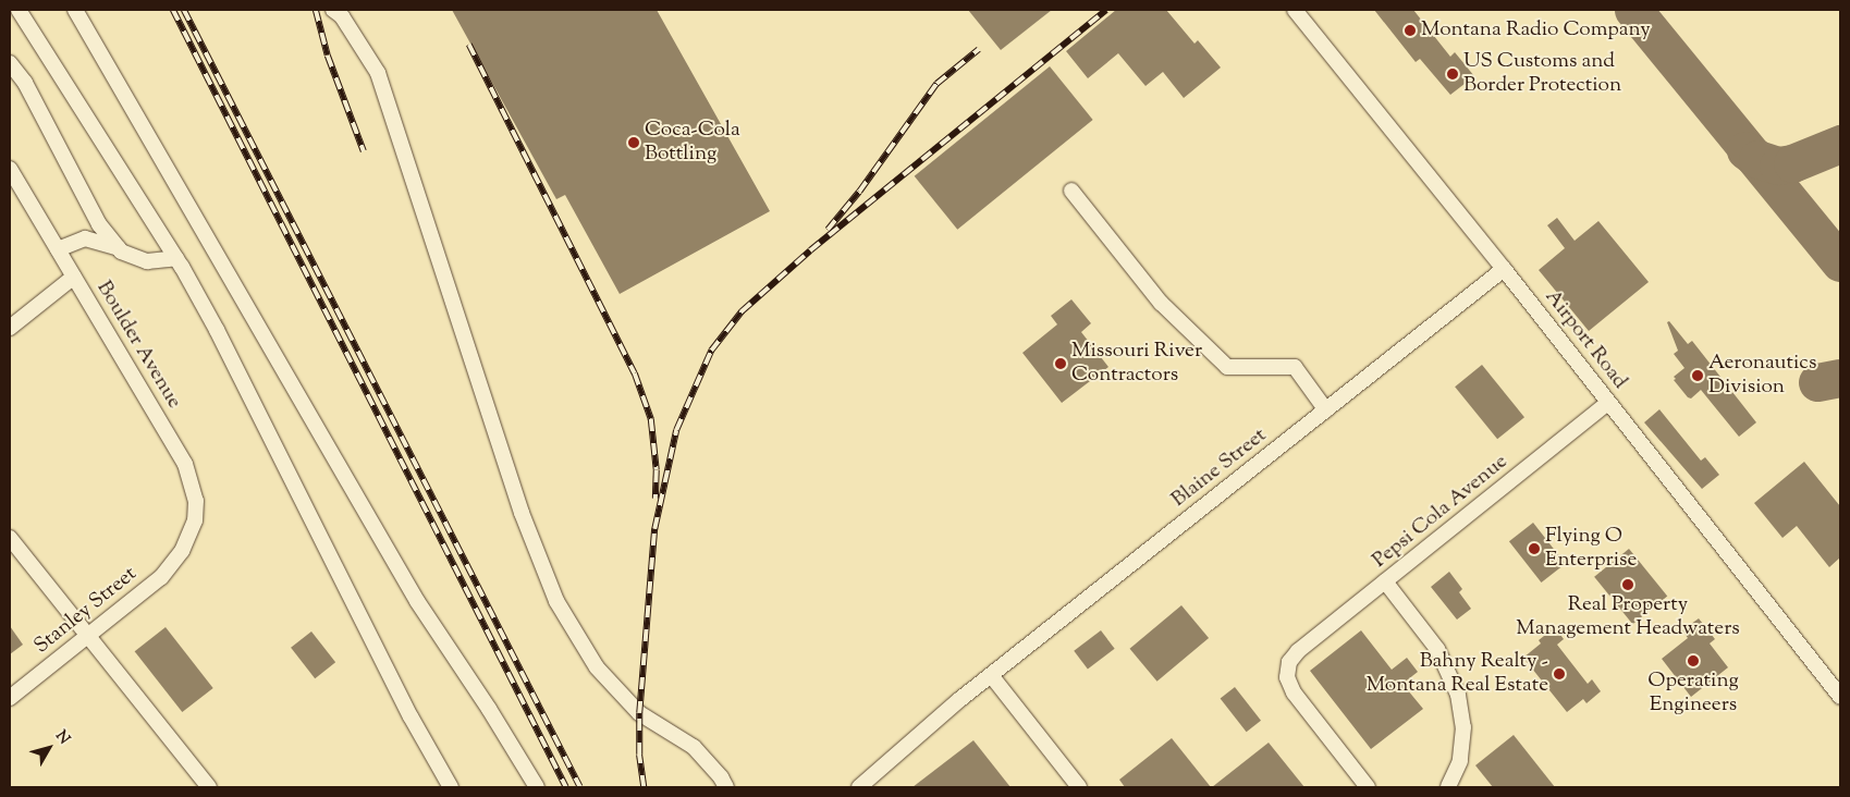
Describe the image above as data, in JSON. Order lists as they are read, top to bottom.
{
  "streets": {
    "street": [
      "Airport Road",
      "Boulder Avenue",
      "Blaine Street",
      "Pepsi Cola Avenue",
      "Stanley Street"
    ]
  },
  "crossings": [
    ["Airport Road", "Blaine Street"],
    ["Airport Road", "Pepsi Cola Avenue"],
    ["Boulder Avenue", "Stanley Street"]
  ],
  "places": [
    "Montana Radio Company",
    "US Customs and Border Protection",
    "Coca-Cola Bottling",
    "Missouri River Contractors",
    "Aeronautics Division",
    "Flying O Enterprise",
    "Real Property Management Headwaters",
    "Operating Engineers",
    "Bahny Realty - Montana Real Estate"
  ],
  "north": "top right"
}
